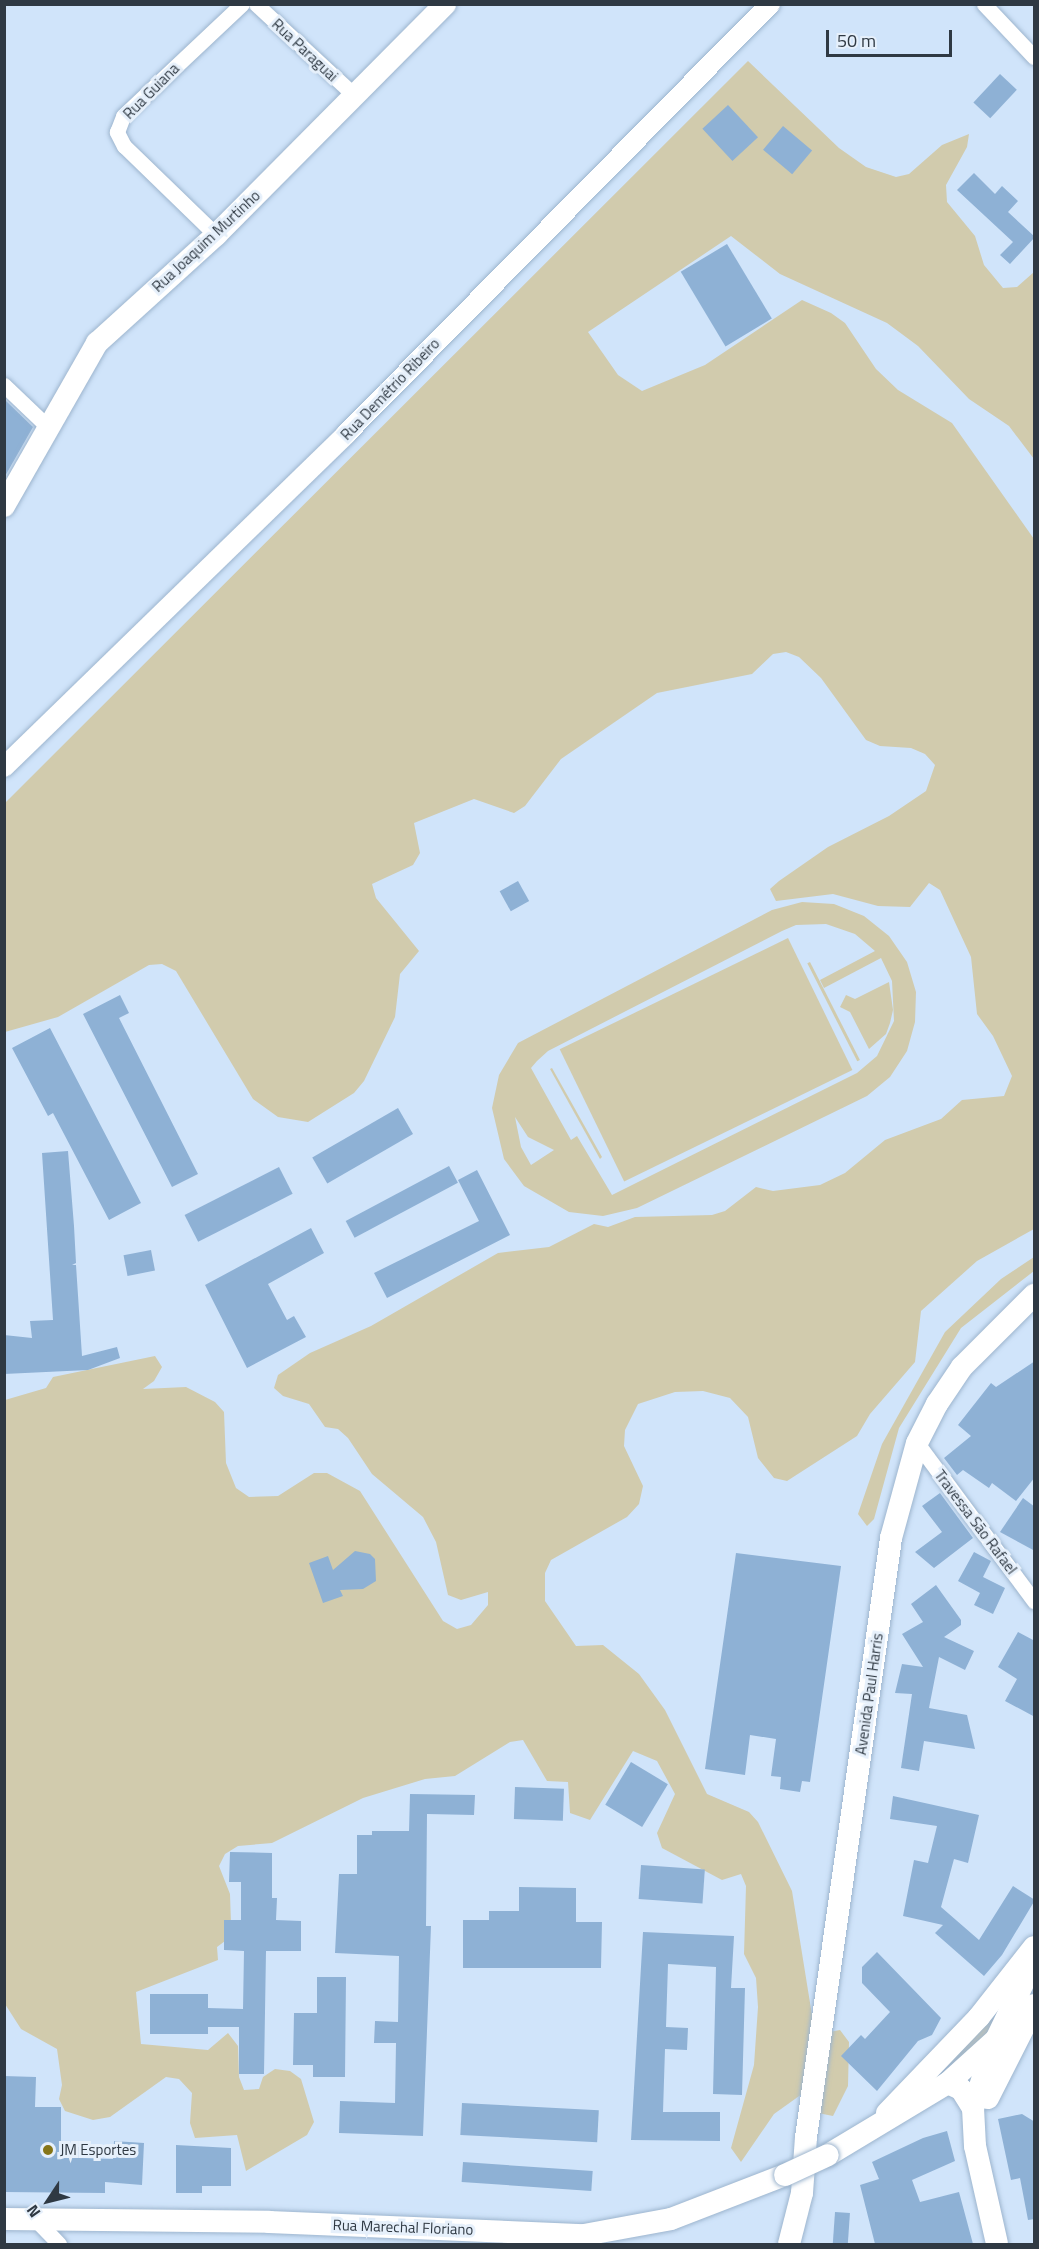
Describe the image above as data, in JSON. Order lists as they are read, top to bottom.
{
  "streets": {
    "main road": ["Rua Joaquim Murtinho", "Avenida Paul Harris", "Rua Marechal Floriano"],
    "street": [
      "Rua Paraguai",
      "Rua Guiana",
      "Rua Demétrio Ribeiro",
      "Travessa São Rafael"
    ]
  },
  "crossings": [
    ["Rua Paraguai", "Rua Joaquim Murtinho"],
    ["Rua Guiana", "Rua Joaquim Murtinho"],
    ["Travessa São Rafael", "Avenida Paul Harris"]
  ],
  "places": ["JM Esportes"],
  "scale_bar": "50 m",
  "north": "bottom left"
}
